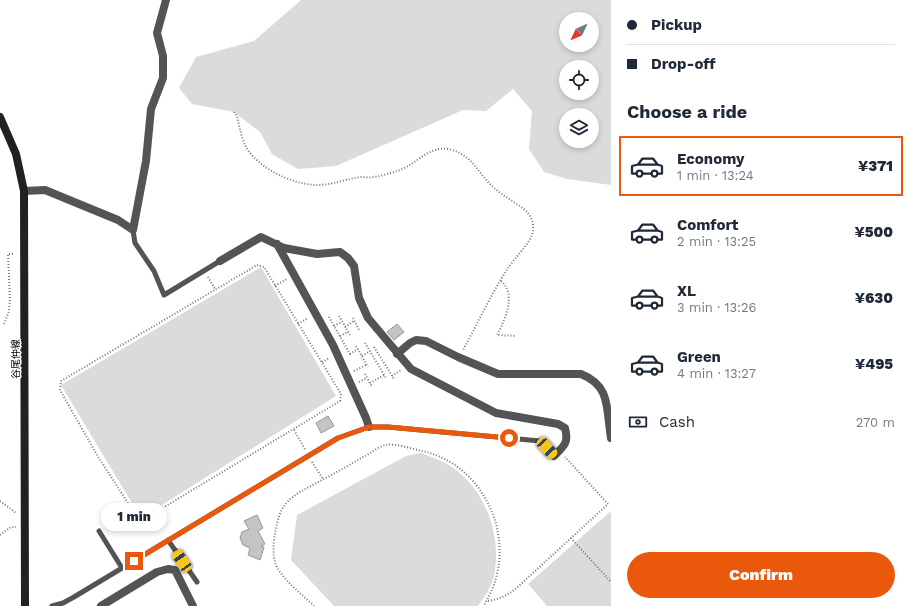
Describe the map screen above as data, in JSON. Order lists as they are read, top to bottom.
{
  "streets": {
    "main road": ["谷尾仲線"]
  },
  "north": "bottom left",
  "page": {
    "banner": ["Pickup", "Drop-off"],
    "heading": "Choose a ride",
    "list": [
      {
        "name": "Economy",
        "note": "1 min · 13:24",
        "value": "¥371"
      },
      {
        "name": "Comfort",
        "note": "2 min · 13:25",
        "value": "¥500"
      },
      {
        "name": "XL",
        "note": "3 min · 13:26",
        "value": "¥630"
      },
      {
        "name": "Green",
        "note": "4 min · 13:27",
        "value": "¥495"
      }
    ],
    "pay": ["Cash", "270 m"],
    "bubble": "1 min",
    "buttons": "Confirm"
  }
}
